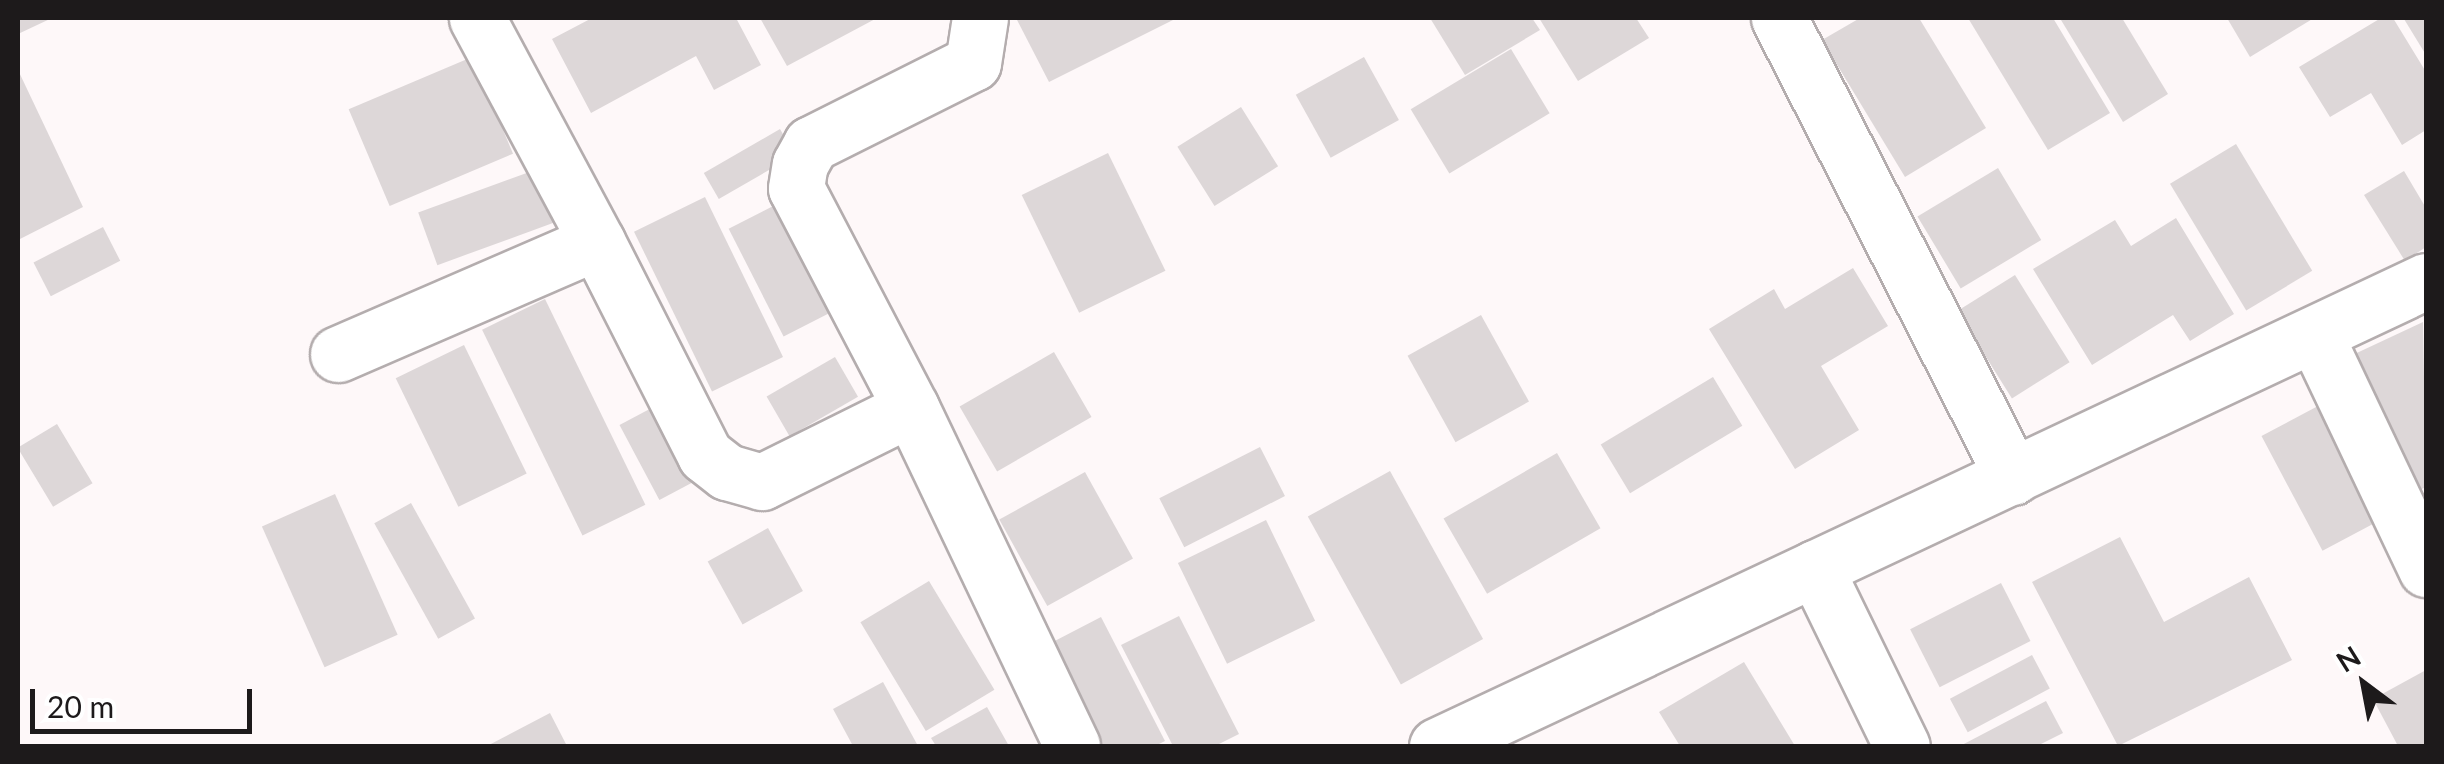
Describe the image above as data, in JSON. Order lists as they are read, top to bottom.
{
  "scale_bar": "20 m",
  "north": "top left"
}
